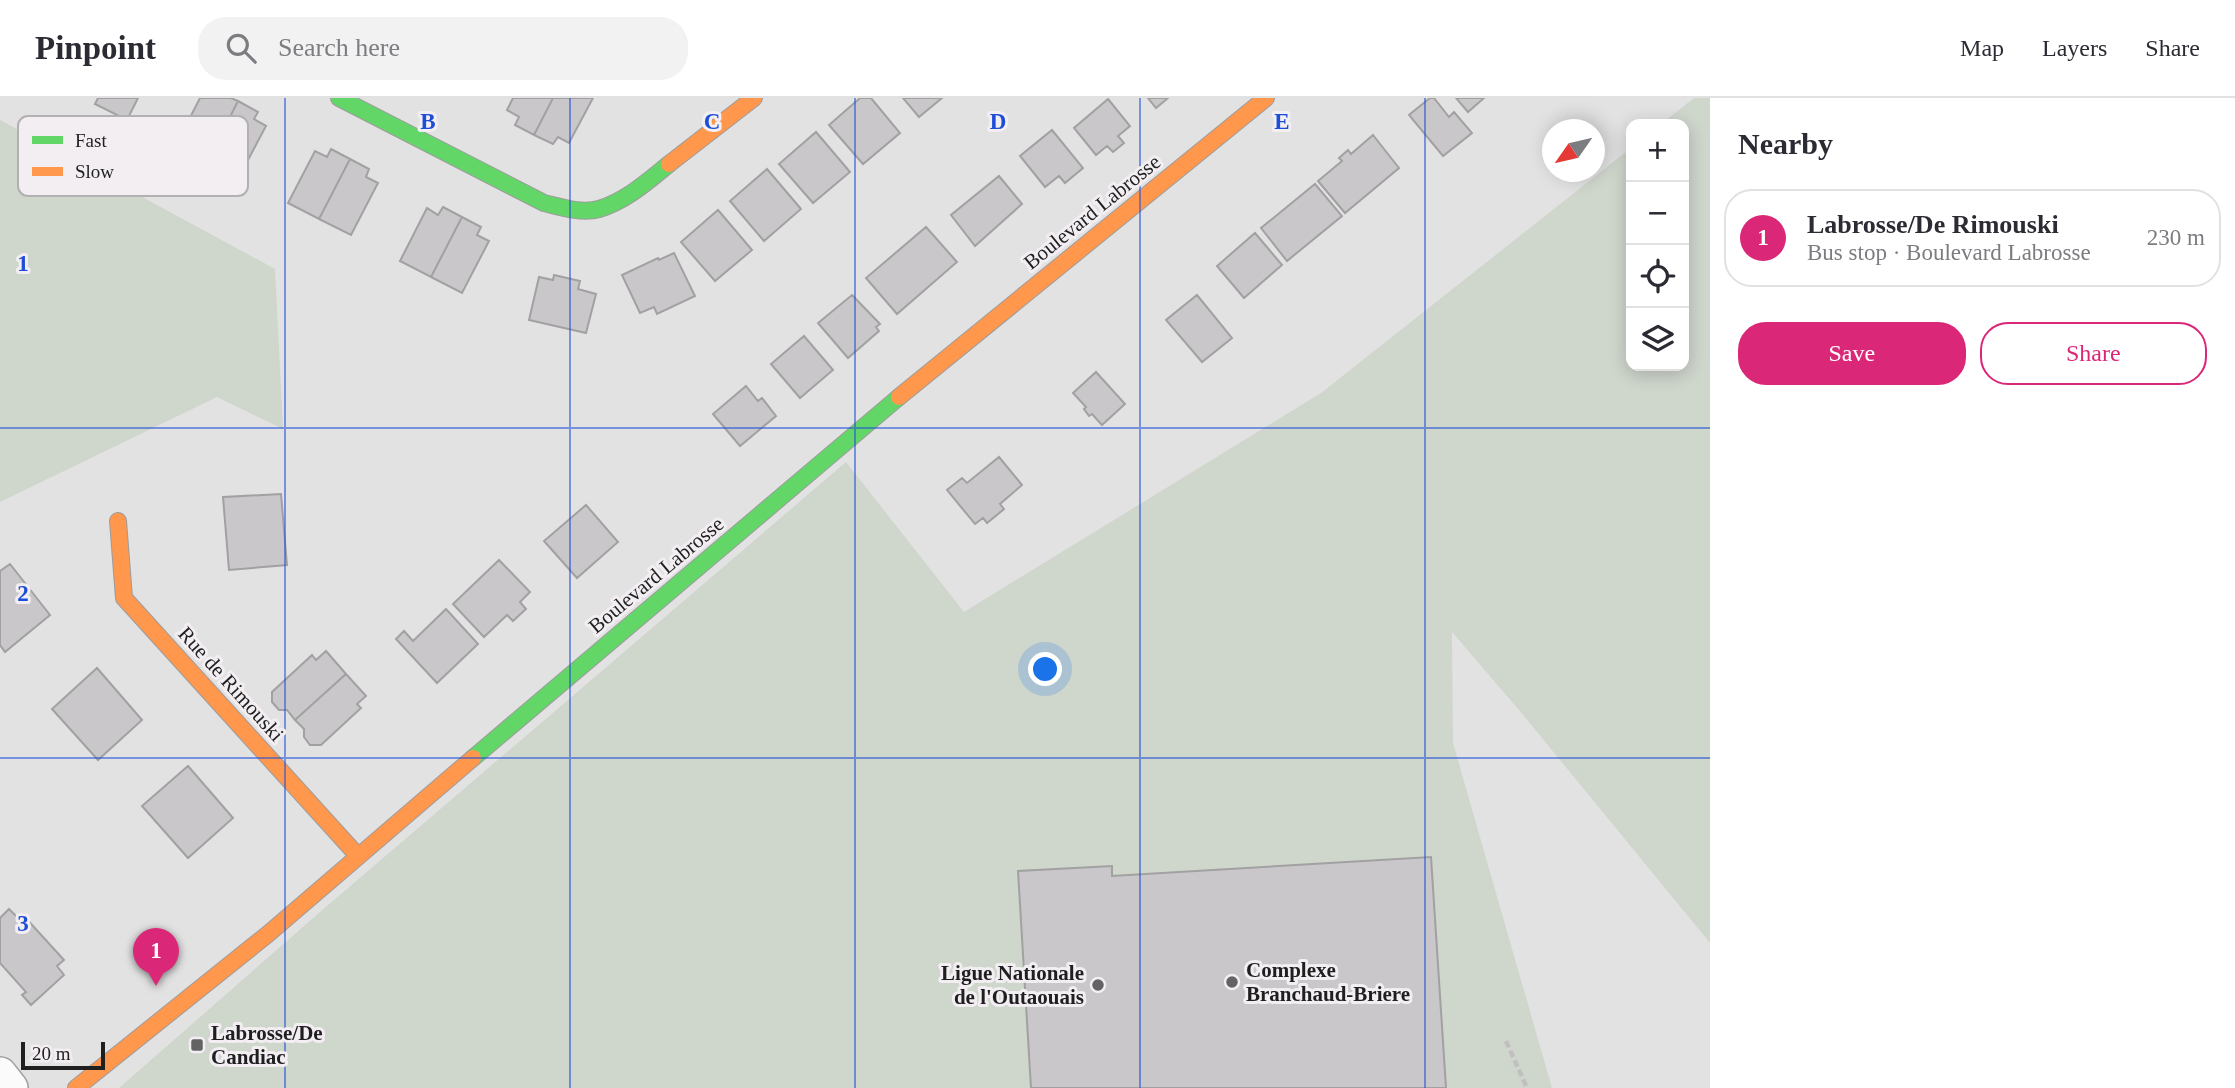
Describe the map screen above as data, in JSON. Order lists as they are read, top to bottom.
{
  "streets": {
    "main road": ["Boulevard Labrosse", "Rue de Rimouski"]
  },
  "crossings": [
    ["Boulevard Labrosse", "Rue de Rimouski"]
  ],
  "places": {
    "other": ["Complexe Branchaud-Briere", "Ligue Nationale de l'Outaouais"],
    "transit": ["Labrosse/De Candiac"]
  },
  "legend": ["Fast", "Slow"],
  "scale_bar": "20 m",
  "north": "bottom left",
  "page": {
    "header": "Pinpoint",
    "search": "Search here",
    "nav": ["Map", "Layers", "Share"],
    "heading": "Nearby",
    "map_buttons": ["+", "−"],
    "list": [
      {
        "mark": "1",
        "name": "Labrosse/De Rimouski",
        "note": "Bus stop · Boulevard Labrosse",
        "value": "230 m"
      }
    ],
    "buttons": ["Save", "Share"],
    "pins": "1",
    "scale": "20 m"
  },
  "grid": {
    "columns": [
      "B",
      "C",
      "D",
      "E"
    ],
    "rows": ["1", "2", "3"]
  }
}
